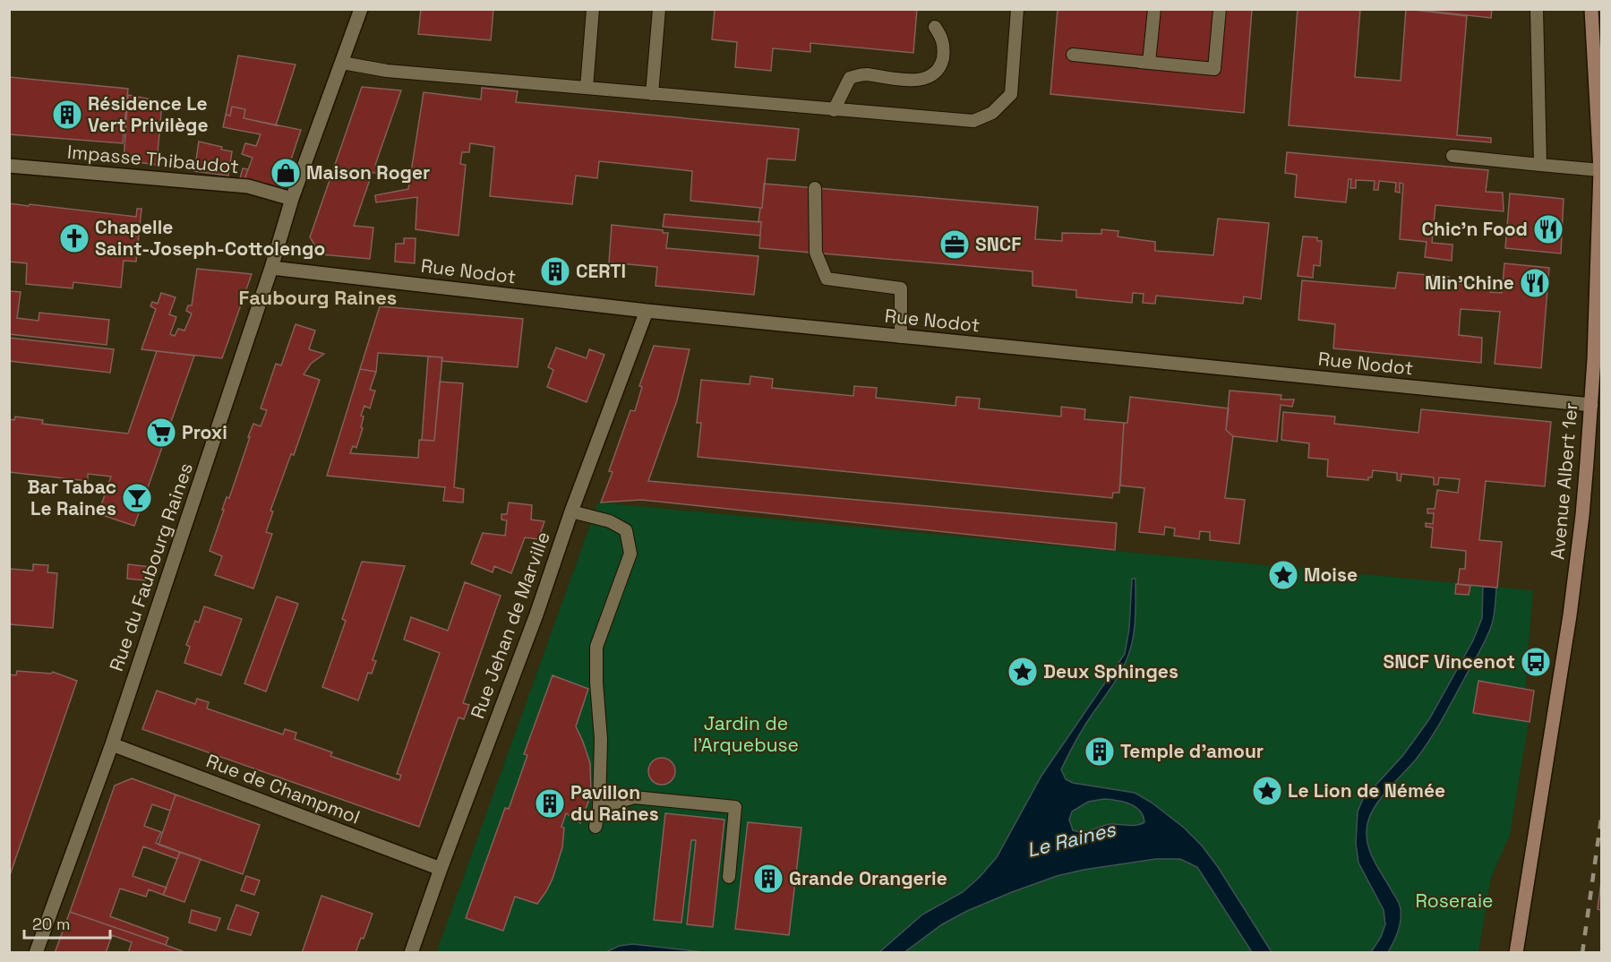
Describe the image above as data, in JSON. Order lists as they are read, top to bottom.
{
  "streets": {
    "main road": ["Avenue Albert 1er"],
    "street": [
      "Impasse Thibaudot",
      "Rue Nodot",
      "Rue du Faubourg Raines",
      "Rue Jehan de Marville",
      "Rue de Champmol"
    ]
  },
  "crossings": [
    ["Impasse Thibaudot", "Rue du Faubourg Raines"],
    ["Rue Nodot", "Avenue Albert 1er"],
    ["Rue Nodot", "Rue du Faubourg Raines"],
    ["Rue Nodot", "Rue Jehan de Marville"],
    ["Rue du Faubourg Raines", "Rue de Champmol"],
    ["Rue Jehan de Marville", "Rue de Champmol"]
  ],
  "districts": ["Faubourg Raines"],
  "water": ["Le Raines"],
  "parks": ["Jardin de l'Arquebuse", "Roseraie"],
  "places": {
    "building": [
      "Résidence Le Vert Privilège",
      "CERTI",
      "Temple d'amour",
      "Pavillon du Raines",
      "Grande Orangerie"
    ],
    "shop": ["Maison Roger"],
    "restaurant": ["Chic'n Food", "Min'Chine"],
    "church": ["Chapelle Saint-Joseph-Cottolengo"],
    "office": ["SNCF"],
    "supermarket": ["Proxi"],
    "bar": ["Bar Tabac Le Raines"],
    "place": ["Moise", "Deux Sphinges", "Le Lion de Némée"],
    "bus stop": ["SNCF Vincenot"]
  },
  "scale_bar": "20 m"
}
